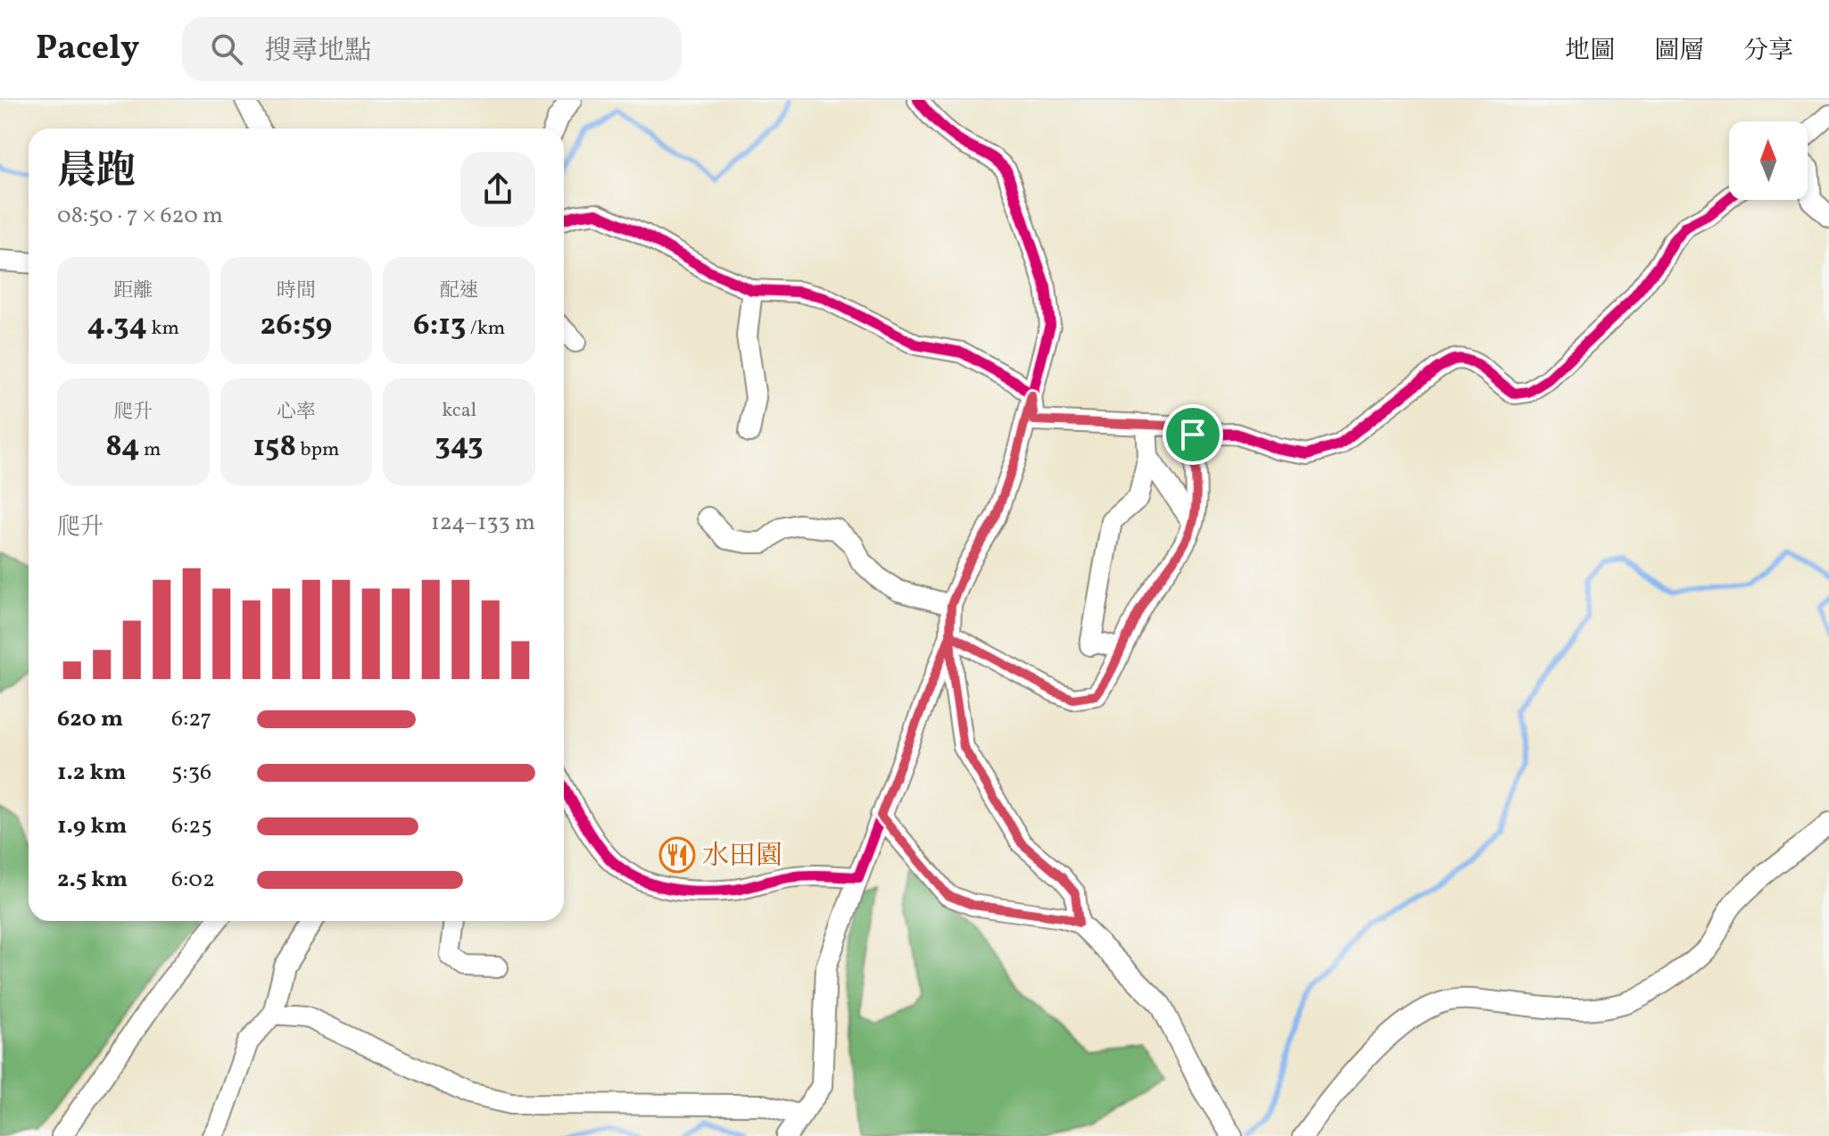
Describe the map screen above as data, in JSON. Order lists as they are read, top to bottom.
{
  "places": {
    "restaurant": ["水田園"]
  },
  "north": "top",
  "page": {
    "header": "Pacely",
    "search": "搜尋地點",
    "nav": ["地圖", "圖層", "分享"],
    "heading": ["晨跑", "08:50 · 7 × 620 m"],
    "stats": [
      ["距離", "4.34 km"],
      ["時間", "26:59"],
      ["配速", "6:13 /km"],
      ["爬升", "84 m"],
      ["心率", "158 bpm"],
      ["kcal", "343"]
    ],
    "chart": ["爬升", "124–133 m"],
    "list": [
      {
        "name": "620 m",
        "note": "6:27"
      },
      {
        "name": "1.2 km",
        "note": "5:36"
      },
      {
        "name": "1.9 km",
        "note": "6:25"
      },
      {
        "name": "2.5 km",
        "note": "6:02"
      }
    ]
  }
}
